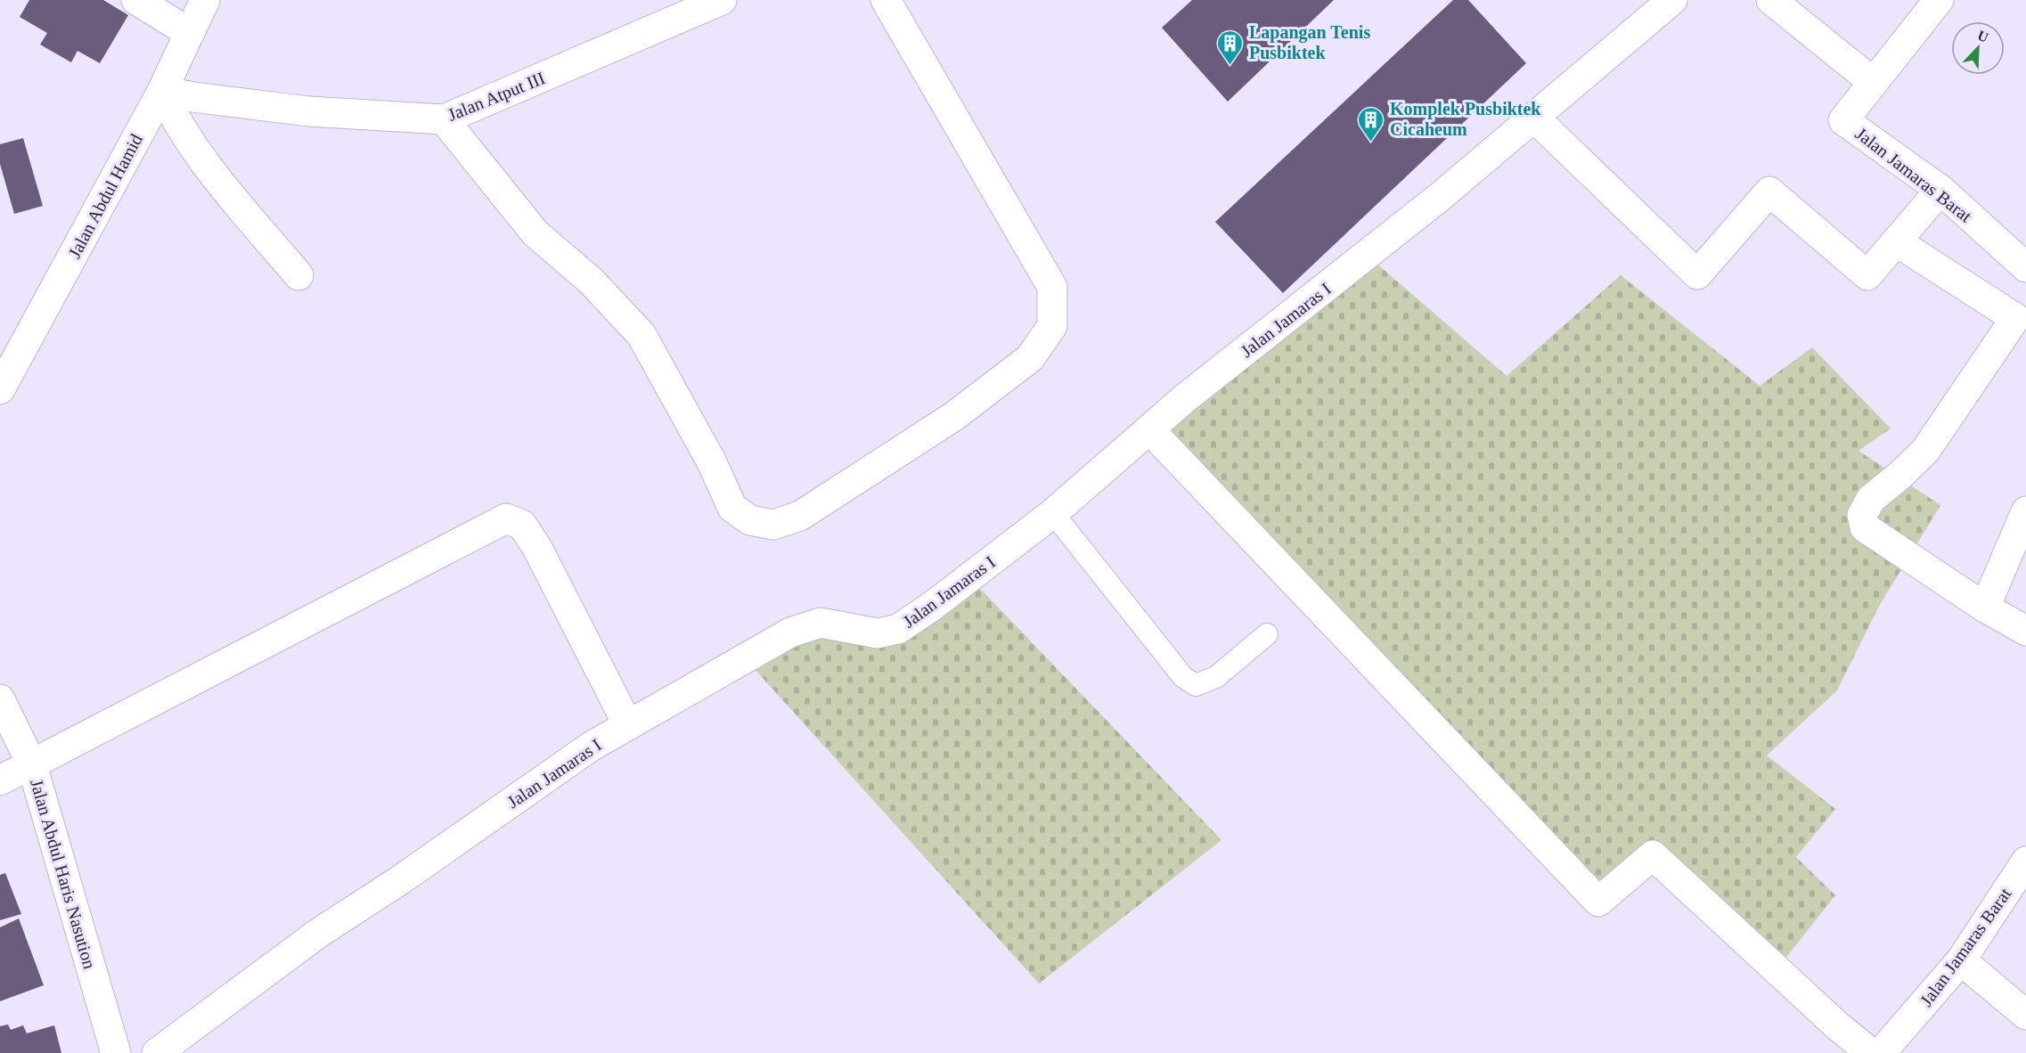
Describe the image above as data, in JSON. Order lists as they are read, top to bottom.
{
  "streets": {
    "main road": [
      "Jalan Atput III",
      "Jalan Jamaras Barat",
      "Jalan Abdul Hamid",
      "Jalan Jamaras I",
      "Jalan Abdul Haris Nasution"
    ]
  },
  "crossings": [
    ["Jalan Atput III", "Jalan Abdul Hamid"]
  ],
  "places": {
    "building": ["Lapangan Tenis Pusbiktek", "Komplek Pusbiktek Cicaheum"]
  },
  "north": "top right"
}
